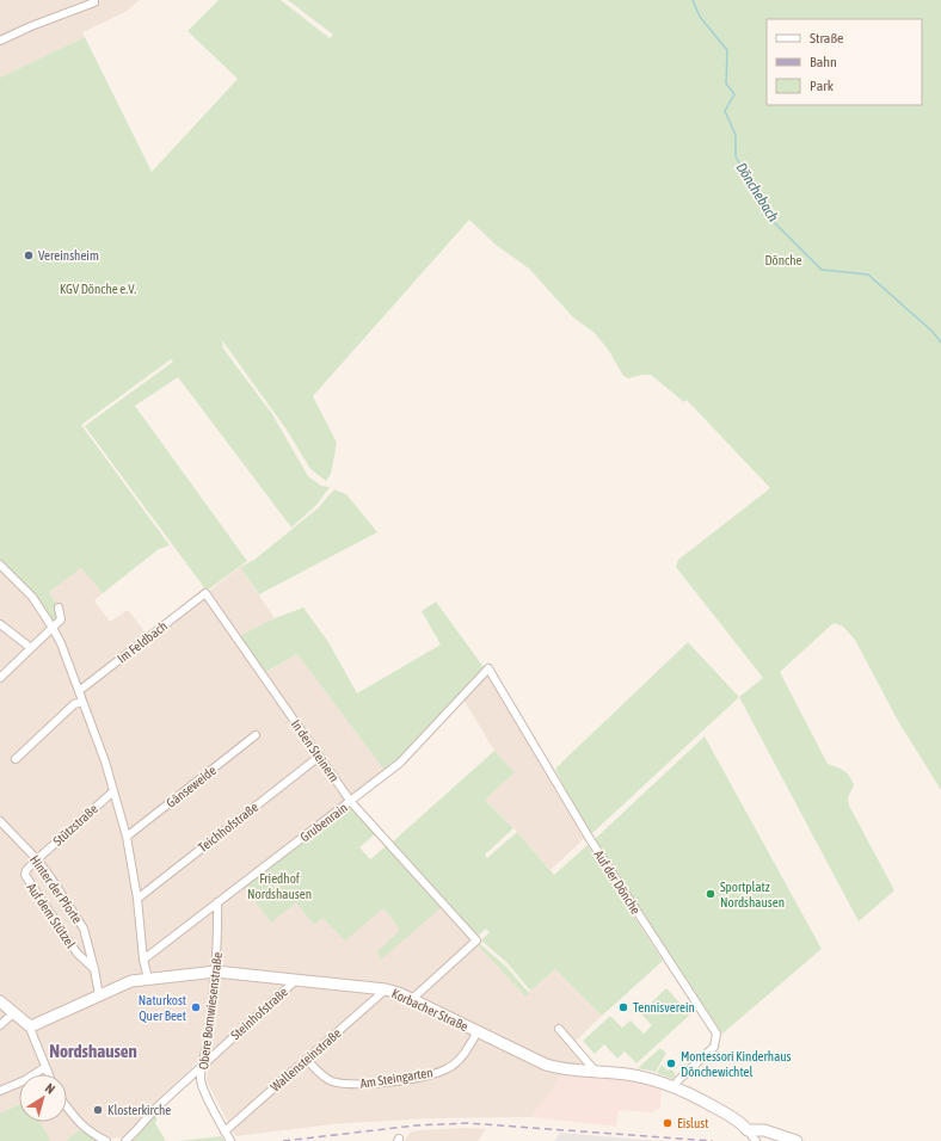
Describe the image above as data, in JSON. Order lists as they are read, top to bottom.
{
  "streets": {
    "street": [
      "Im Feldbach",
      "In den Steinern",
      "Gänseweide",
      "Grubenrain",
      "Stützstraße",
      "Teichhofstraße",
      "Auf der Dönche",
      "Hinter der Pforte",
      "Auf dem Stützel",
      "Korbacher Straße",
      "Obere Bornwiesenstraße",
      "Steinhofstraße",
      "Wallensteinstraße",
      "Am Steingarten"
    ]
  },
  "crossings": [
    ["Im Feldbach", "In den Steinern"],
    ["In den Steinern", "Grubenrain"],
    ["In den Steinern", "Teichhofstraße"],
    ["In den Steinern", "Korbacher Straße"],
    ["Grubenrain", "Auf der Dönche"],
    ["Grubenrain", "Obere Bornwiesenstraße"],
    ["Stützstraße", "Hinter der Pforte"],
    ["Stützstraße", "Auf dem Stützel"],
    ["Auf der Dönche", "Korbacher Straße"],
    ["Hinter der Pforte", "Auf dem Stützel"],
    ["Hinter der Pforte", "Korbacher Straße"],
    ["Korbacher Straße", "Obere Bornwiesenstraße"],
    ["Korbacher Straße", "Steinhofstraße"],
    ["Korbacher Straße", "Wallensteinstraße"],
    ["Korbacher Straße", "Am Steingarten"],
    ["Obere Bornwiesenstraße", "Steinhofstraße"],
    ["Obere Bornwiesenstraße", "Wallensteinstraße"],
    ["Wallensteinstraße", "Am Steingarten"]
  ],
  "districts": ["Nordshausen"],
  "water": ["Dönchebach"],
  "parks": ["Dönche", "KGV Dönche e.V.", "Friedhof Nordshausen"],
  "places": [
    "Vereinsheim",
    "Sportplatz Nordshausen",
    "Naturkost Quer Beet",
    "Tennisverein",
    "Montessori Kinderhaus Dönchewichtel",
    "Klosterkirche",
    "Eislust"
  ],
  "legend": ["Straße", "Bahn", "Park"],
  "north": "top right"
}
